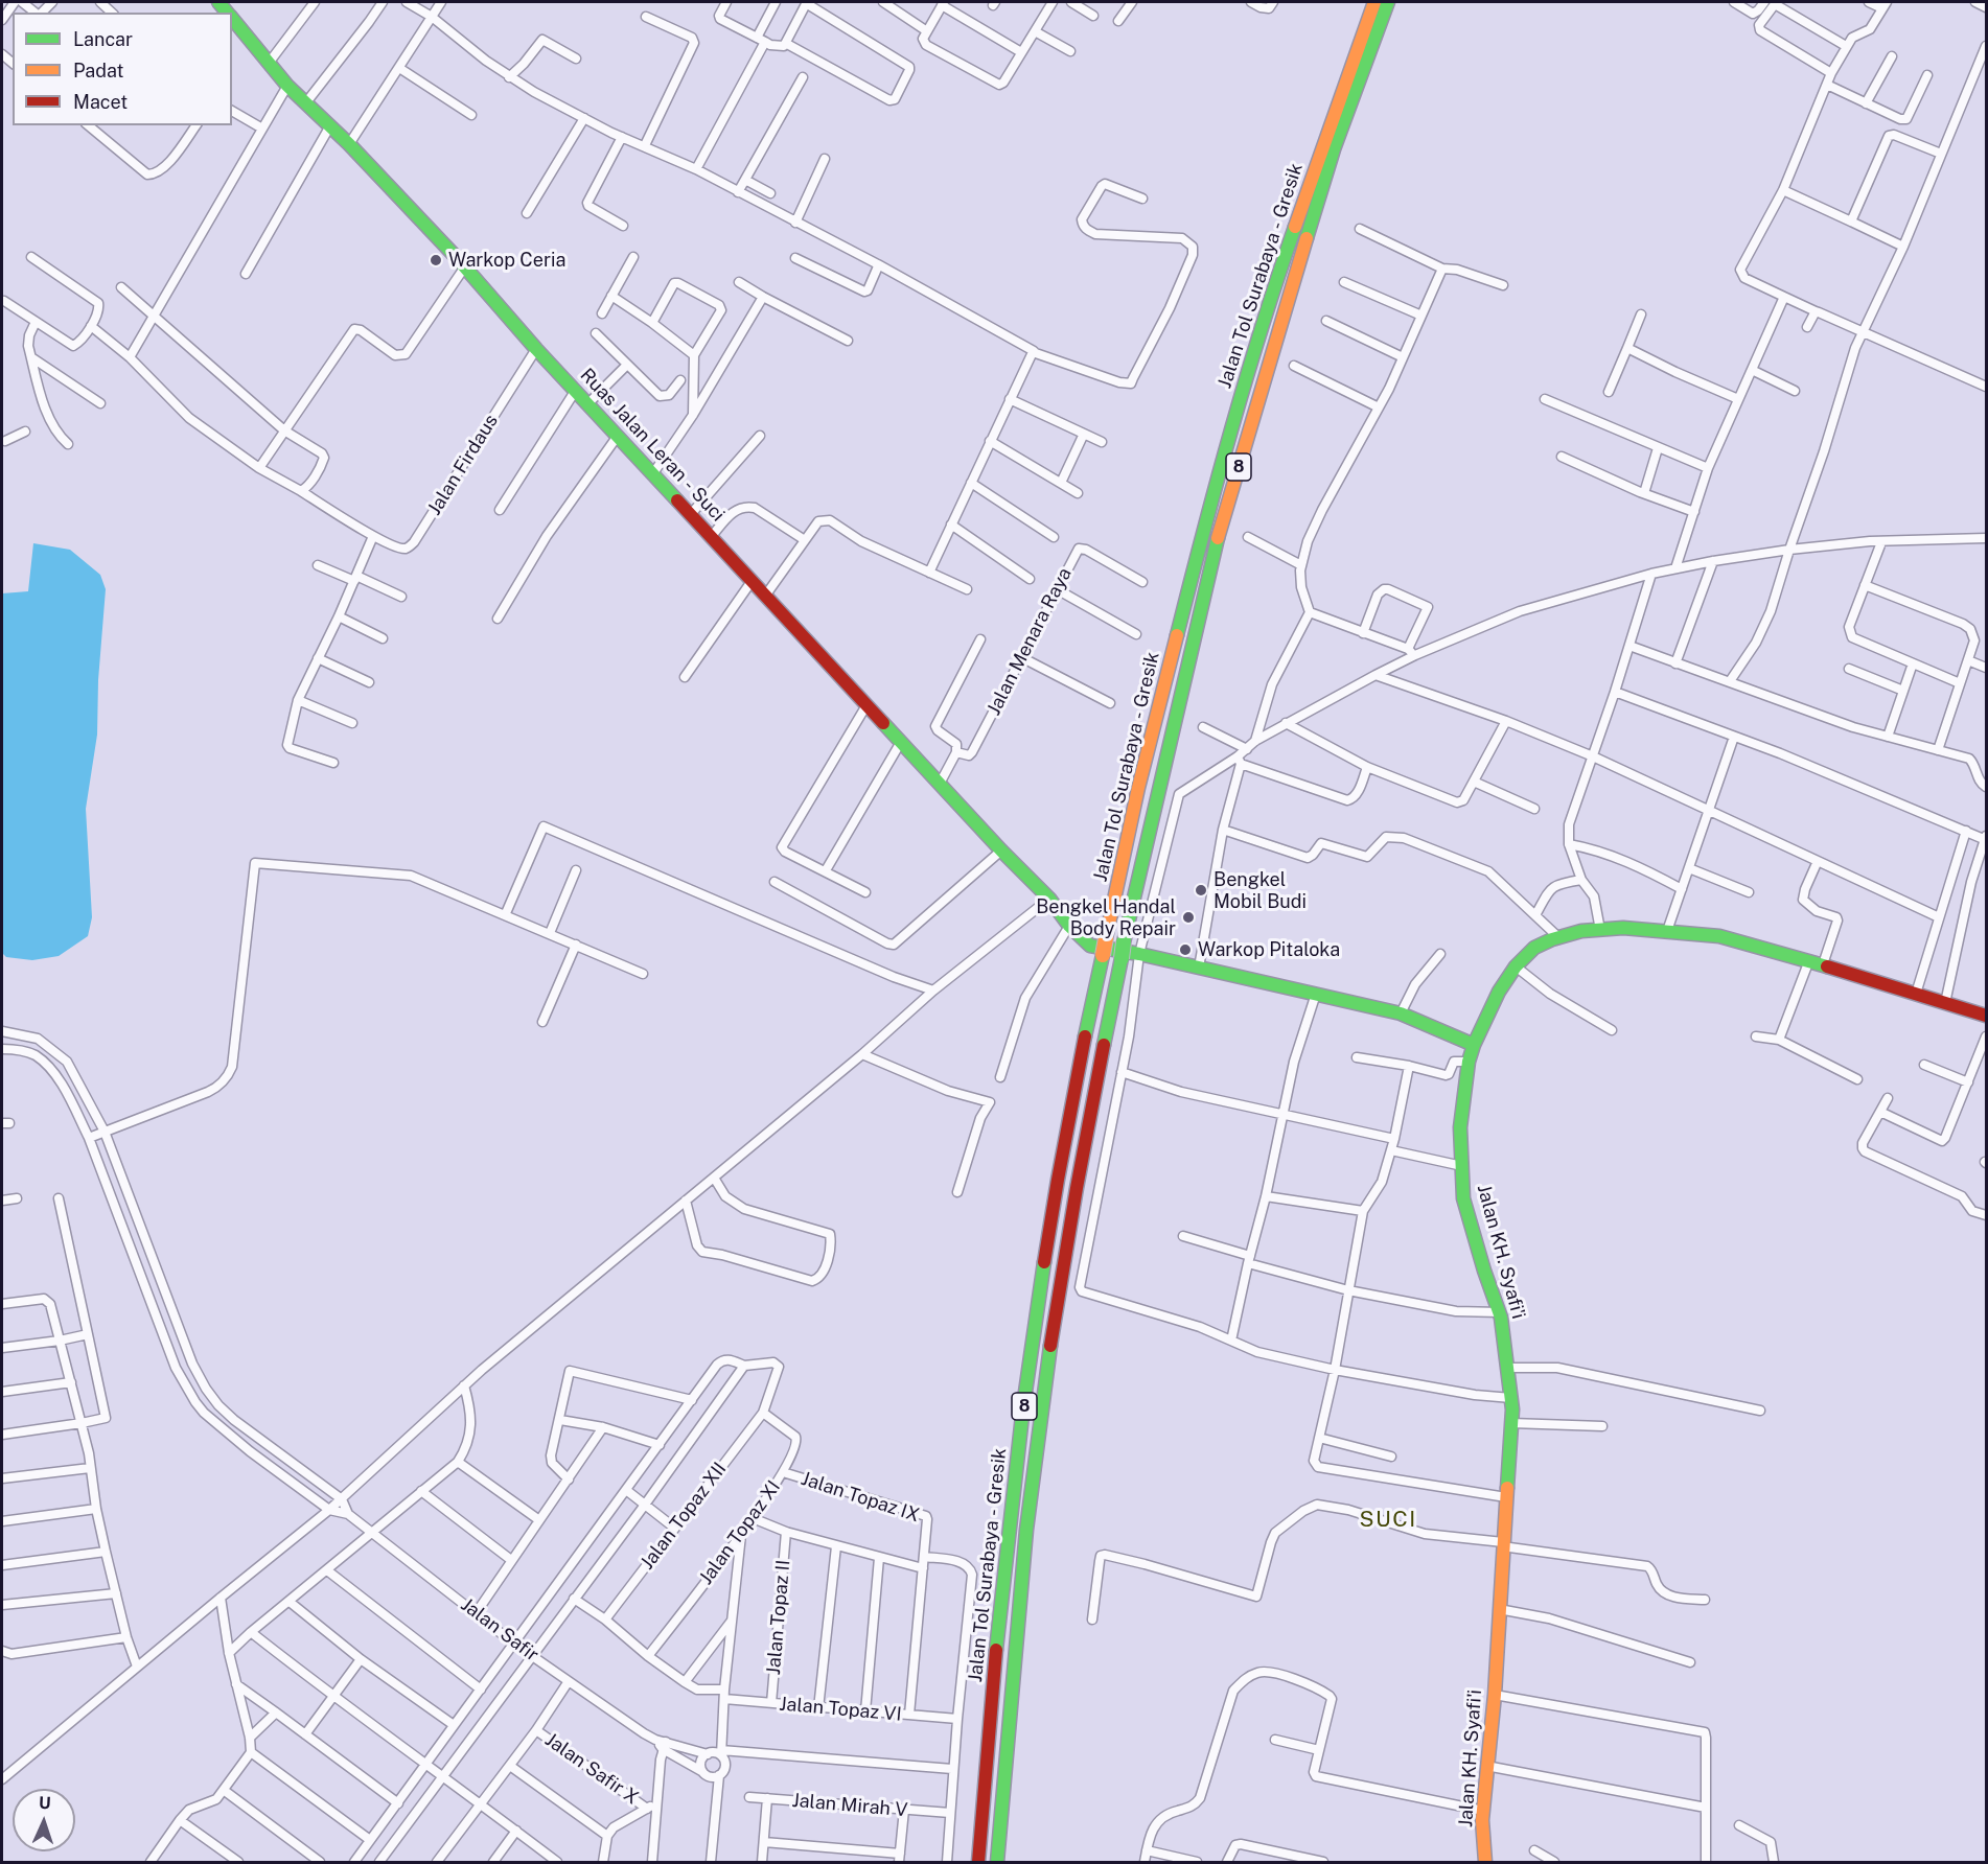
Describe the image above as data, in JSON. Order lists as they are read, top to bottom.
{
  "streets": {
    "main road": [
      "Jalan Tol Surabaya - Gresik",
      "Ruas Jalan Leran - Suci",
      "8",
      "Jalan KH. Syafi'i"
    ],
    "street": [
      "Jalan Firdaus",
      "Jalan Menara Raya",
      "Jalan Topaz IX",
      "Jalan Topaz XII",
      "Jalan Topaz XI",
      "Jalan Topaz II",
      "Jalan Safir",
      "Jalan Topaz VI",
      "Jalan Safir X",
      "Jalan Mirah V"
    ]
  },
  "crossings": [
    ["Ruas Jalan Leran - Suci", "Jalan Firdaus"],
    ["Jalan Topaz IX", "Jalan Topaz XI"],
    ["Jalan Topaz IX", "Jalan Topaz VI"],
    ["Jalan Topaz XII", "Jalan Topaz XI"],
    ["Jalan Topaz II", "Jalan Topaz VI"]
  ],
  "districts": ["SUCI"],
  "places": [
    "Warkop Ceria",
    "Bengkel Mobil Budi",
    "Bengkel Handal Body Repair",
    "Warkop Pitaloka"
  ],
  "legend": ["Lancar", "Padat", "Macet"],
  "north": "top"
}
